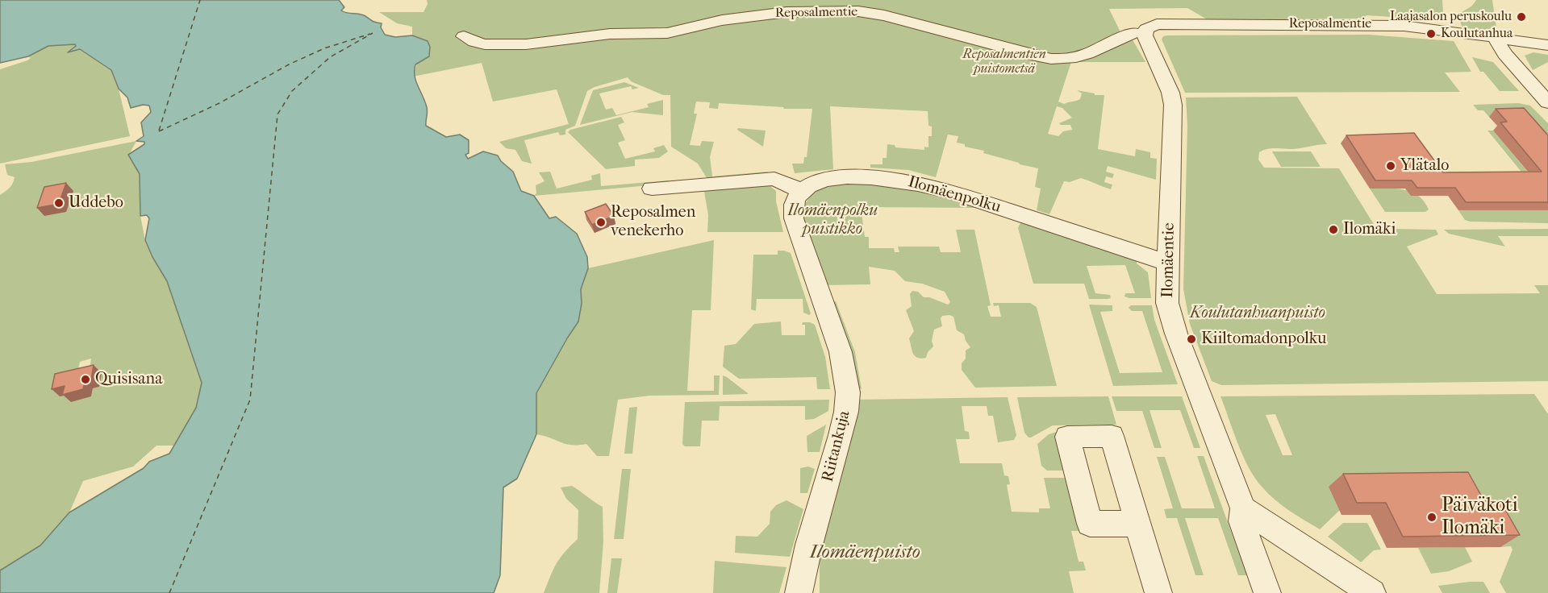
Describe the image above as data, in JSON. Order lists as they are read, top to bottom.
{
  "streets": {
    "street": [
      "Reposalmentie",
      "Ilomäenpolku",
      "Ilomäentie",
      "Riitankuja"
    ]
  },
  "crossings": [
    ["Reposalmentie", "Ilomäentie"],
    ["Ilomäenpolku", "Ilomäentie"],
    ["Ilomäenpolku", "Riitankuja"]
  ],
  "parks": [
    "Reposalmentien puistometsä",
    "Ilomäenpolku puistikko",
    "Koulutanhuanpuisto",
    "Ilomäenpuisto"
  ],
  "places": [
    "Laajasalon peruskoulu",
    "Koulutanhua",
    "Ylätalo",
    "Uddebo",
    "Reposalmen venekerho",
    "Ilomäki",
    "Kiiltomadonpolku",
    "Quisisana",
    "Päiväkoti Ilomäki"
  ]
}
